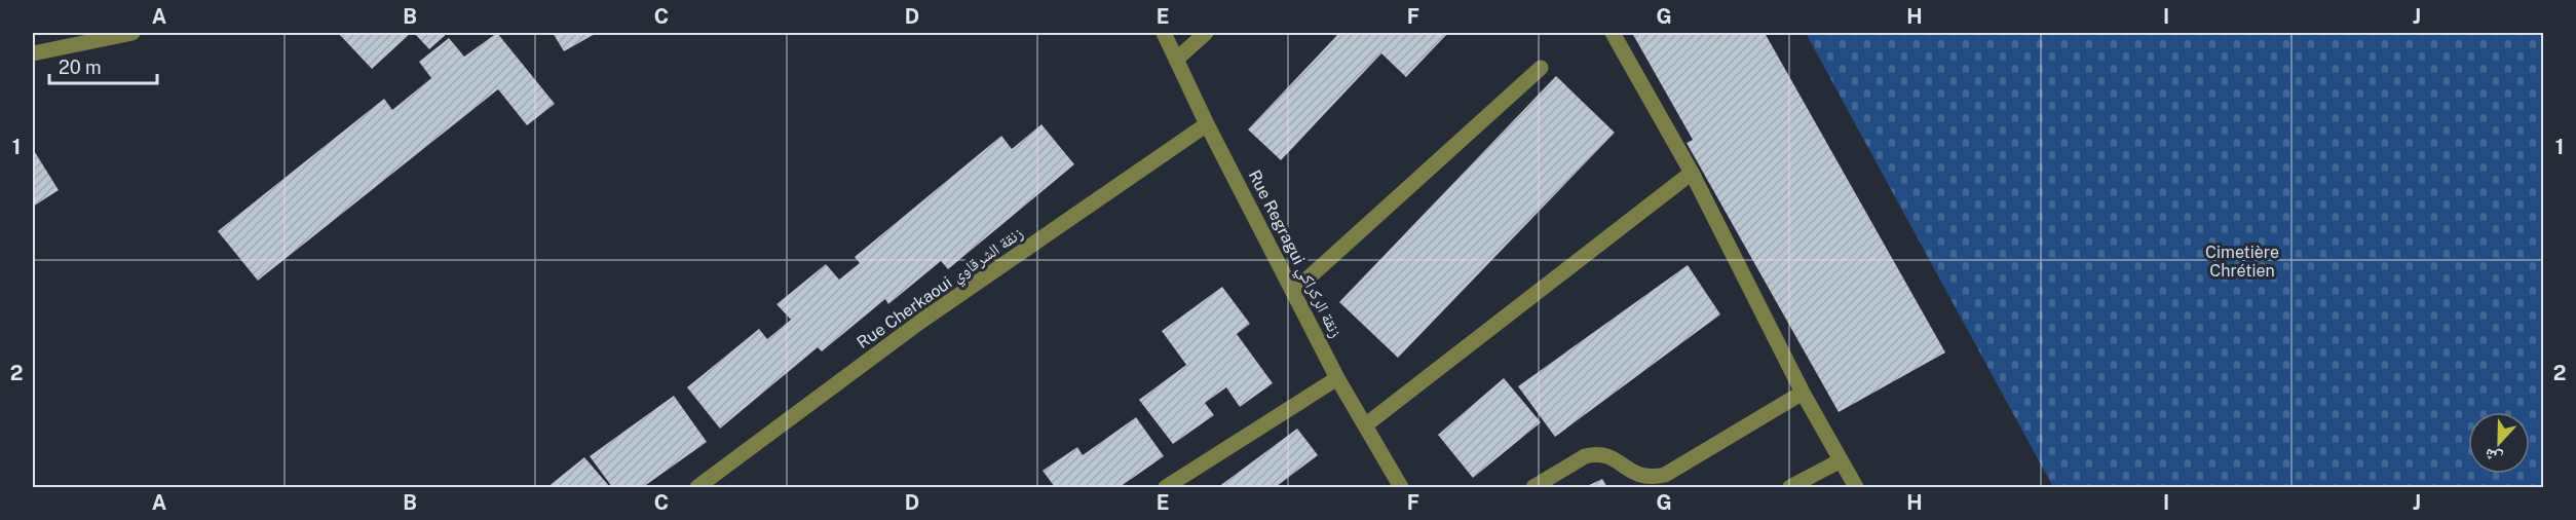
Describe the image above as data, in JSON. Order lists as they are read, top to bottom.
{
  "streets": {
    "street": ["Rue Regragui زنقة الركراكي", "Rue Cherkaoui زنقة الشرقاوي"]
  },
  "crossings": [
    ["Rue Regragui زنقة الركراكي", "Rue Cherkaoui زنقة الشرقاوي"]
  ],
  "parks": ["Cimetière Chrétien"],
  "scale_bar": "20 m",
  "north": "bottom",
  "grid": {
    "columns": [
      "A",
      "B",
      "C",
      "D",
      "E",
      "F",
      "G",
      "H",
      "I",
      "J"
    ],
    "rows": ["1", "2"]
  }
}
